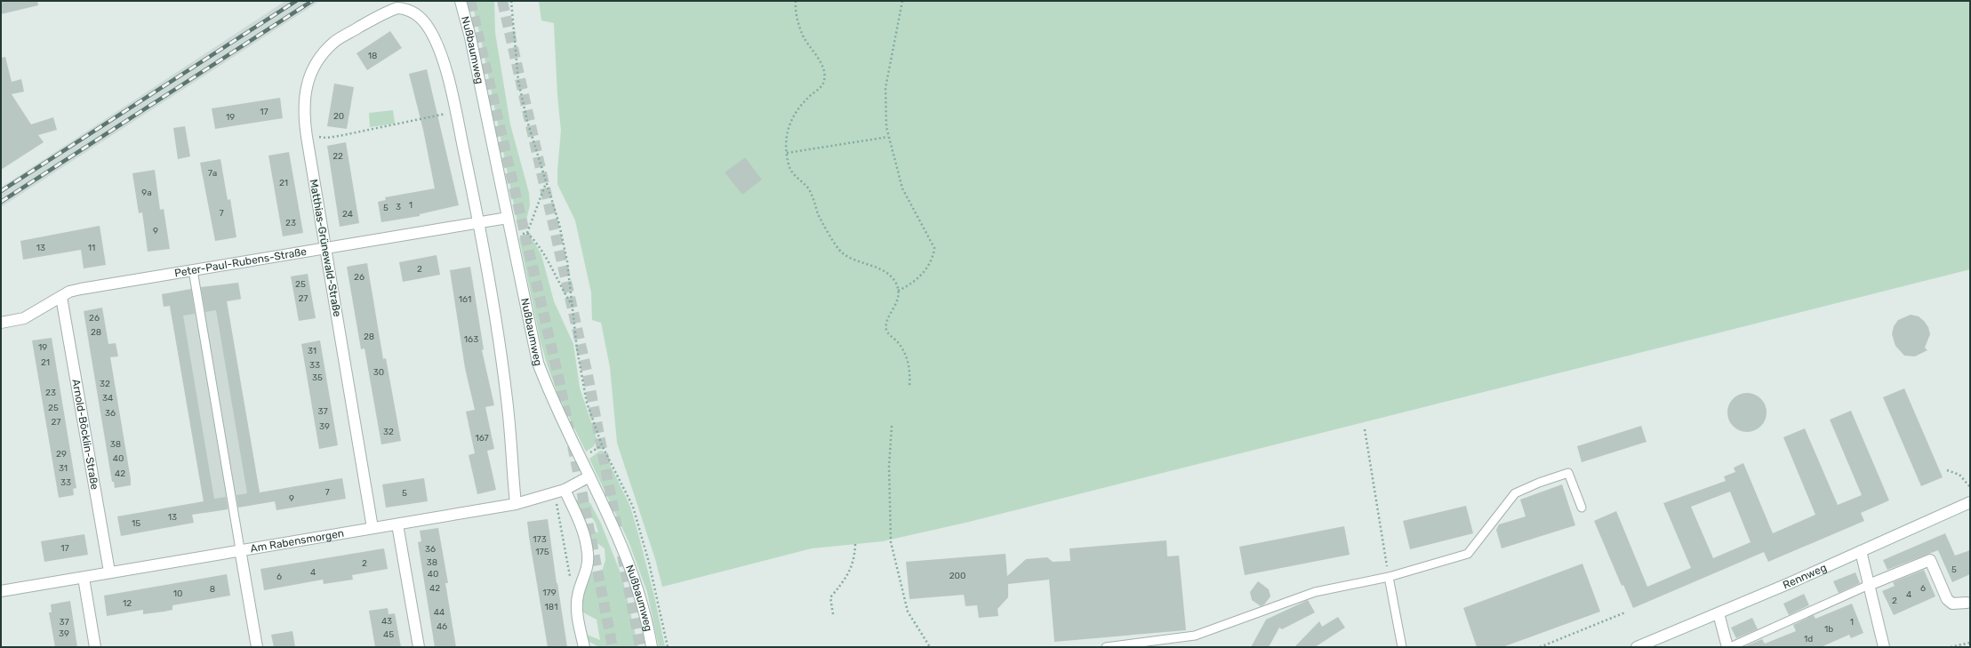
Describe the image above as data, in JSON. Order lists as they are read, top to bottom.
{
  "streets": {
    "street": [
      "Nußbaumweg",
      "Matthias-Grünewald-Straße",
      "Peter-Paul-Rubens-Straße",
      "Arnold-Böcklin-Straße",
      "Am Rabensmorgen",
      "Rennweg"
    ]
  },
  "crossings": [
    ["Nußbaumweg", "Peter-Paul-Rubens-Straße"],
    ["Nußbaumweg", "Am Rabensmorgen"],
    ["Matthias-Grünewald-Straße", "Peter-Paul-Rubens-Straße"],
    ["Matthias-Grünewald-Straße", "Am Rabensmorgen"],
    ["Peter-Paul-Rubens-Straße", "Arnold-Böcklin-Straße"],
    ["Arnold-Böcklin-Straße", "Am Rabensmorgen"]
  ],
  "house_numbers": [
    "18",
    "17",
    "20",
    "19",
    "22",
    "7a",
    "21",
    "9a",
    "1",
    "3",
    "5",
    "7",
    "24",
    "23",
    "9",
    "13",
    "11",
    "2",
    "26",
    "25",
    "27",
    "161",
    "26",
    "28",
    "28",
    "163",
    "19",
    "31",
    "21",
    "33",
    "30",
    "35",
    "32",
    "23",
    "34",
    "25",
    "37",
    "36",
    "27",
    "39",
    "32",
    "167",
    "38",
    "29",
    "40",
    "31",
    "42",
    "33",
    "7",
    "5",
    "9",
    "13",
    "15",
    "173",
    "17",
    "36",
    "175",
    "38",
    "2",
    "5",
    "4",
    "40",
    "200",
    "6",
    "42",
    "6",
    "8",
    "179",
    "10",
    "4",
    "2",
    "12",
    "181",
    "44",
    "43",
    "37",
    "1",
    "46",
    "1b",
    "39",
    "45",
    "1d"
  ]
}
